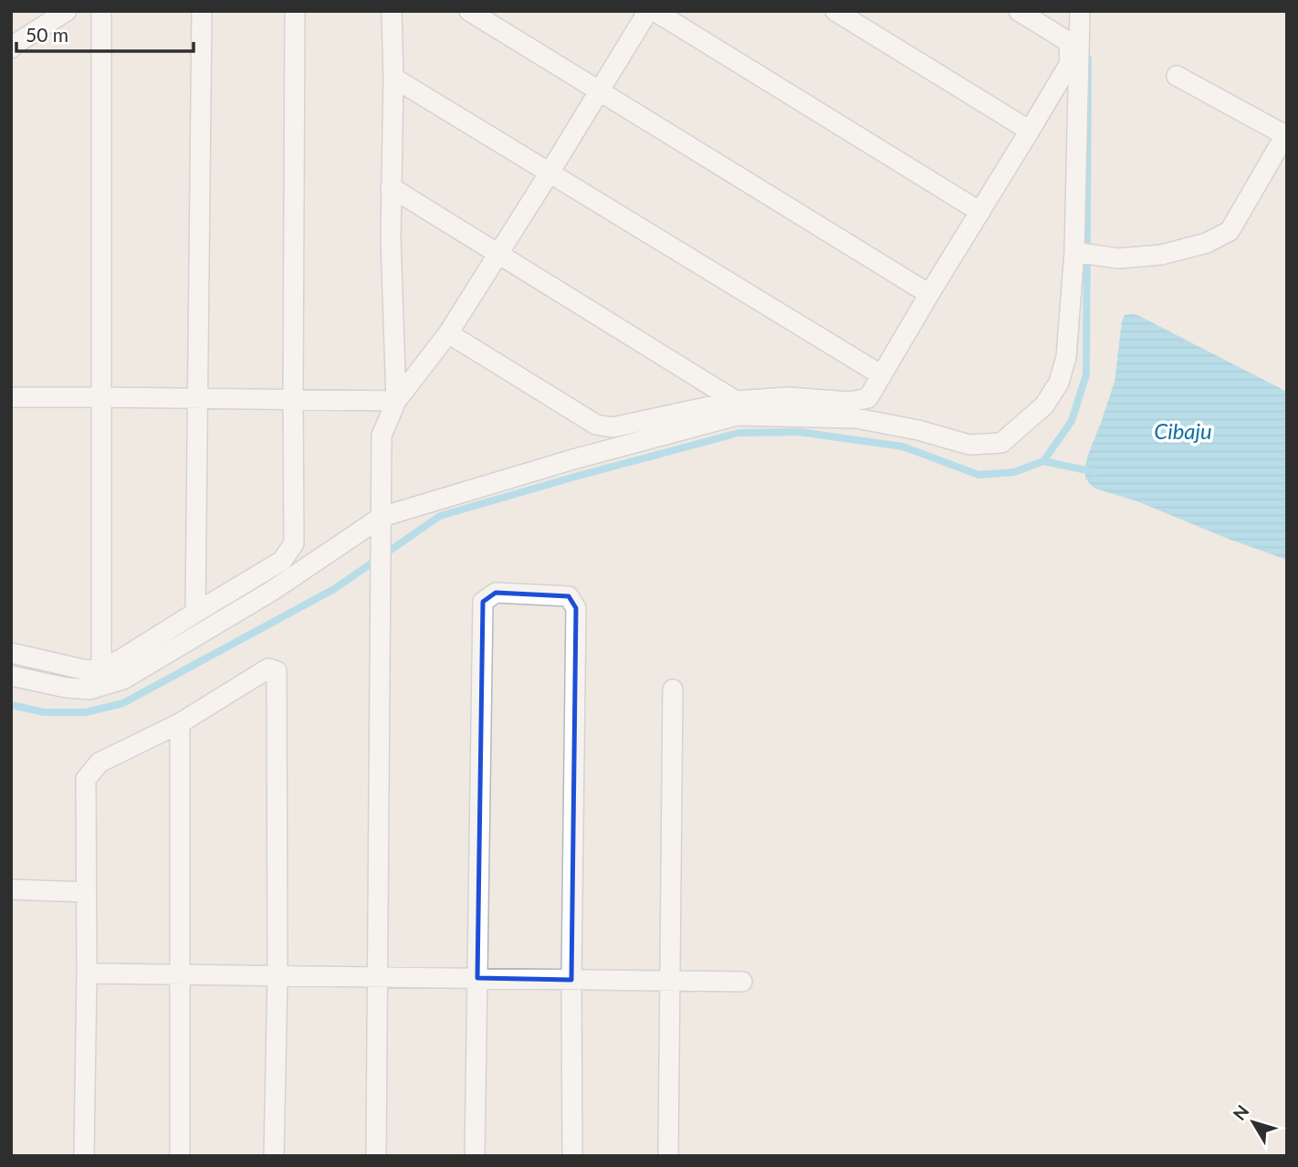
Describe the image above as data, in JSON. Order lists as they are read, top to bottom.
{
  "water": ["Cibaju"],
  "scale_bar": "50 m",
  "north": "top left"
}
